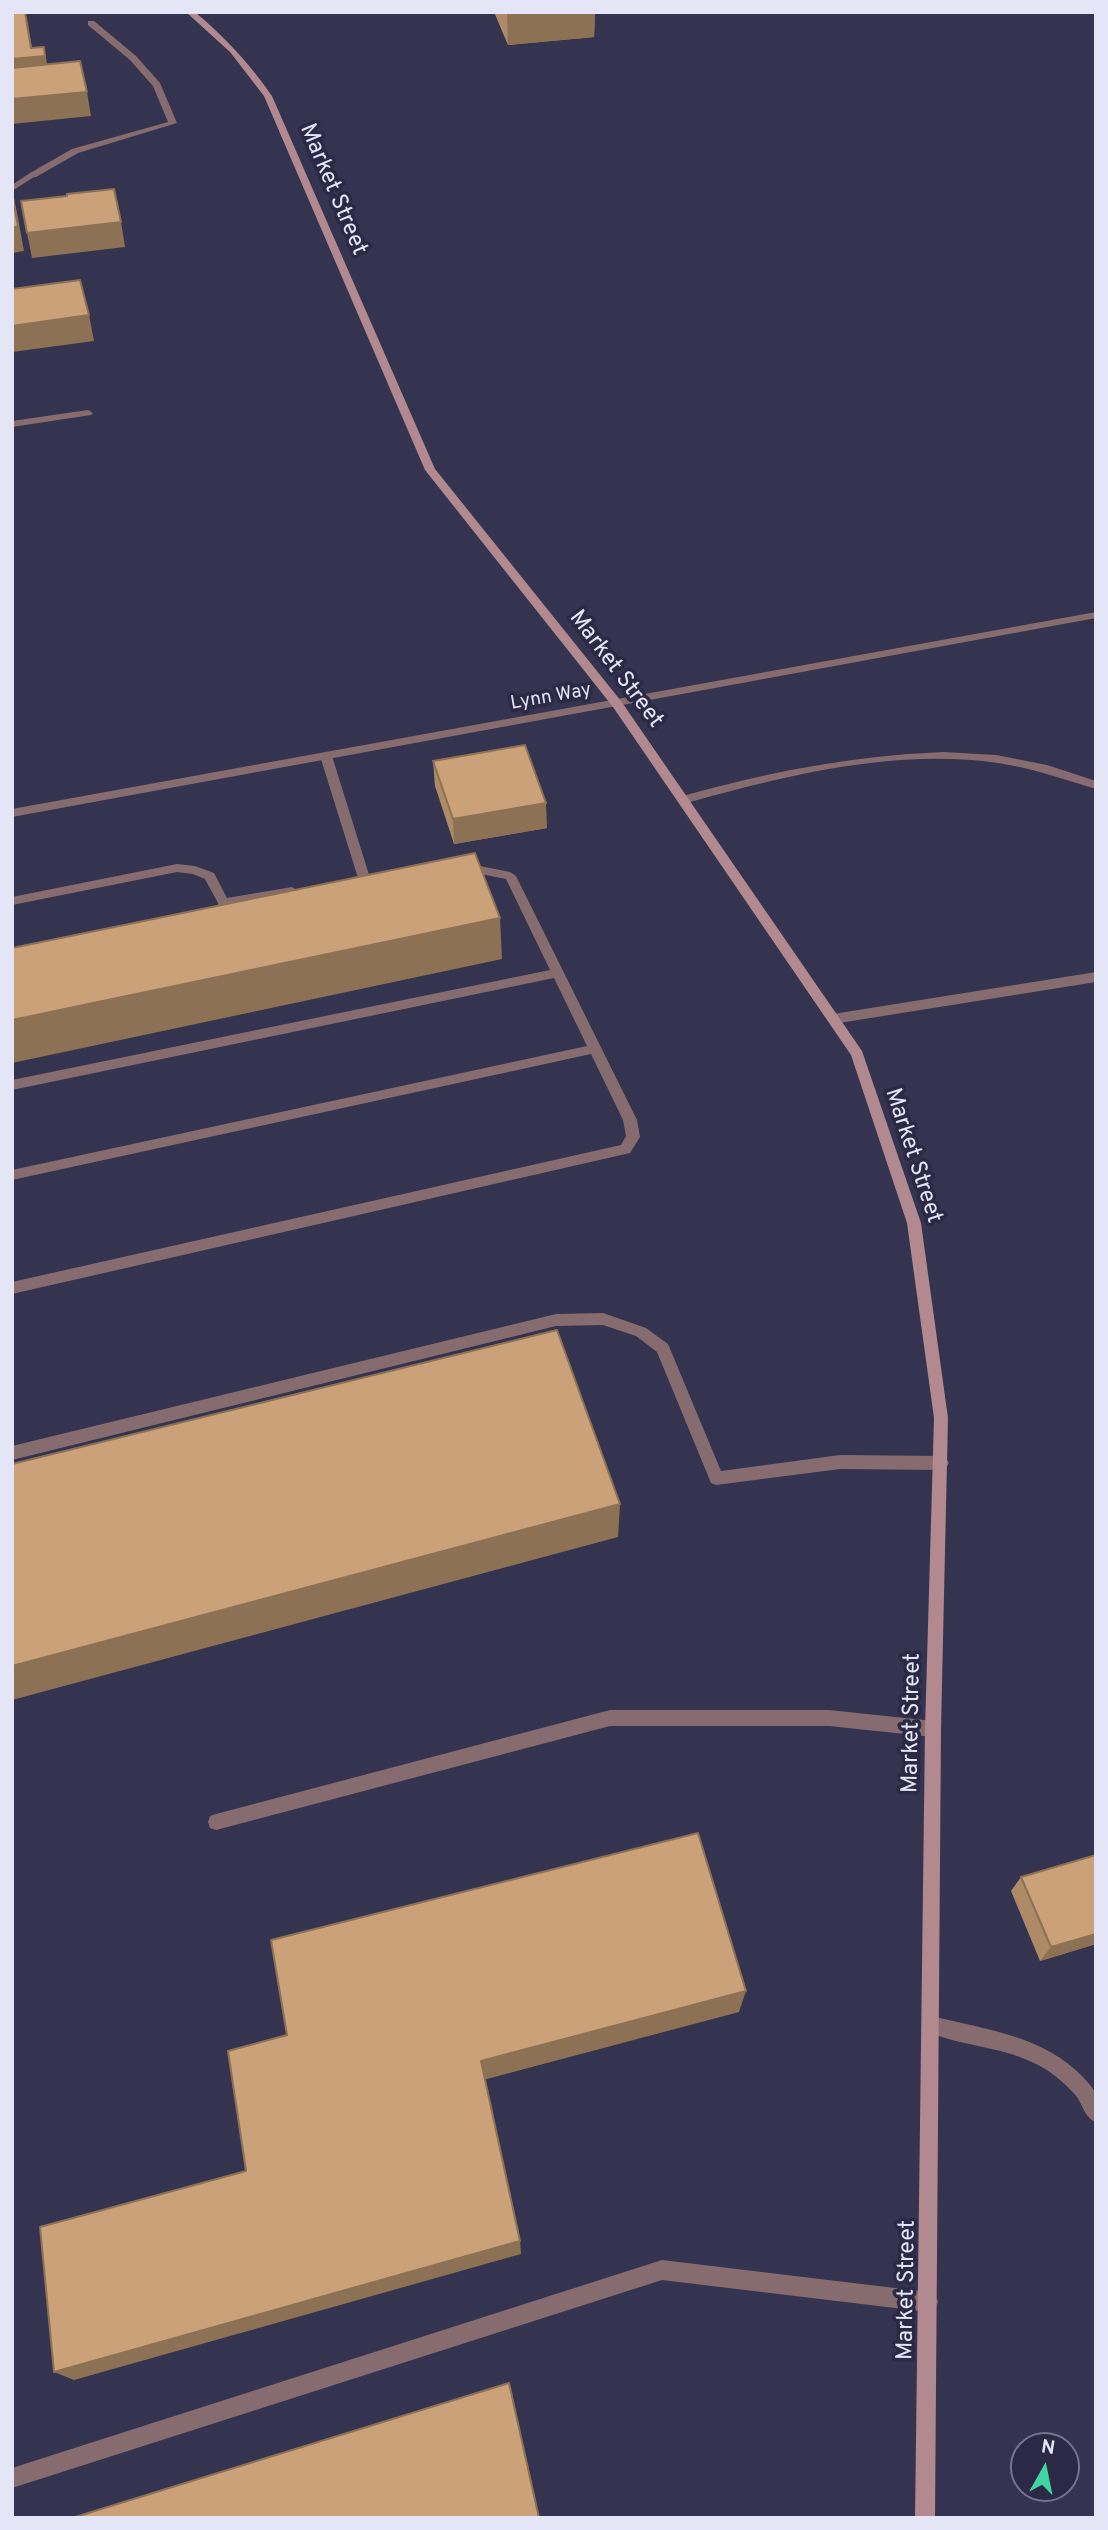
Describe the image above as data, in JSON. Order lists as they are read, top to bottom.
{
  "streets": {
    "main road": ["Market Street"],
    "street": ["Lynn Way"]
  },
  "crossings": [
    ["Market Street", "Lynn Way"]
  ],
  "north": "top"
}
